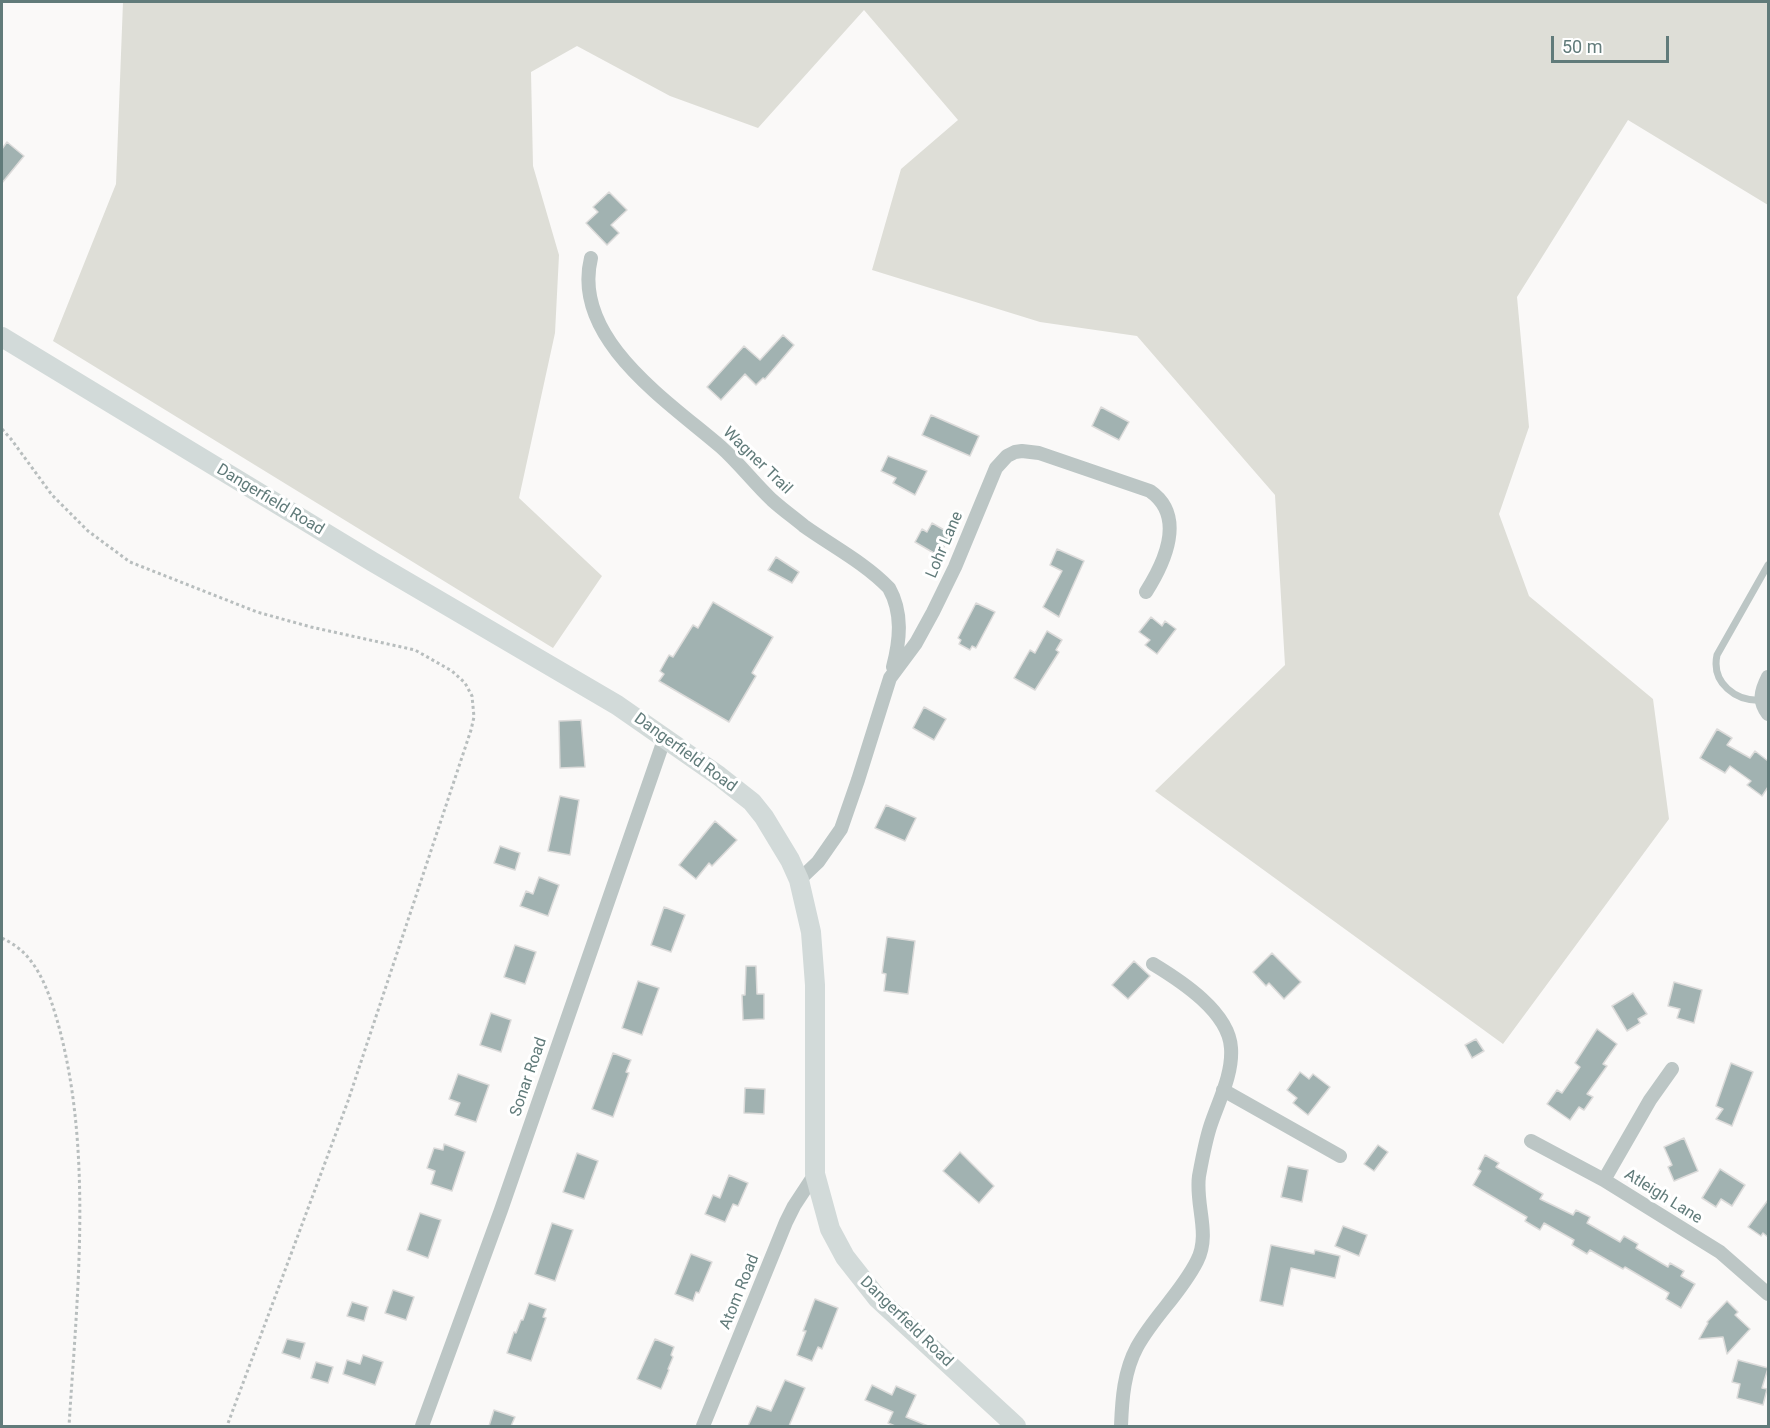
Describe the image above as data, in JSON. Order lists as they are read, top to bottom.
{
  "streets": {
    "street": [
      "Wagner Trail",
      "Dangerfield Road",
      "Lohr Lane",
      "Sonar Road",
      "Atleigh Lane",
      "Atom Road"
    ]
  },
  "crossings": [
    ["Wagner Trail", "Lohr Lane"],
    ["Dangerfield Road", "Lohr Lane"],
    ["Dangerfield Road", "Sonar Road"],
    ["Dangerfield Road", "Atom Road"]
  ],
  "scale_bar": "50 m"
}
